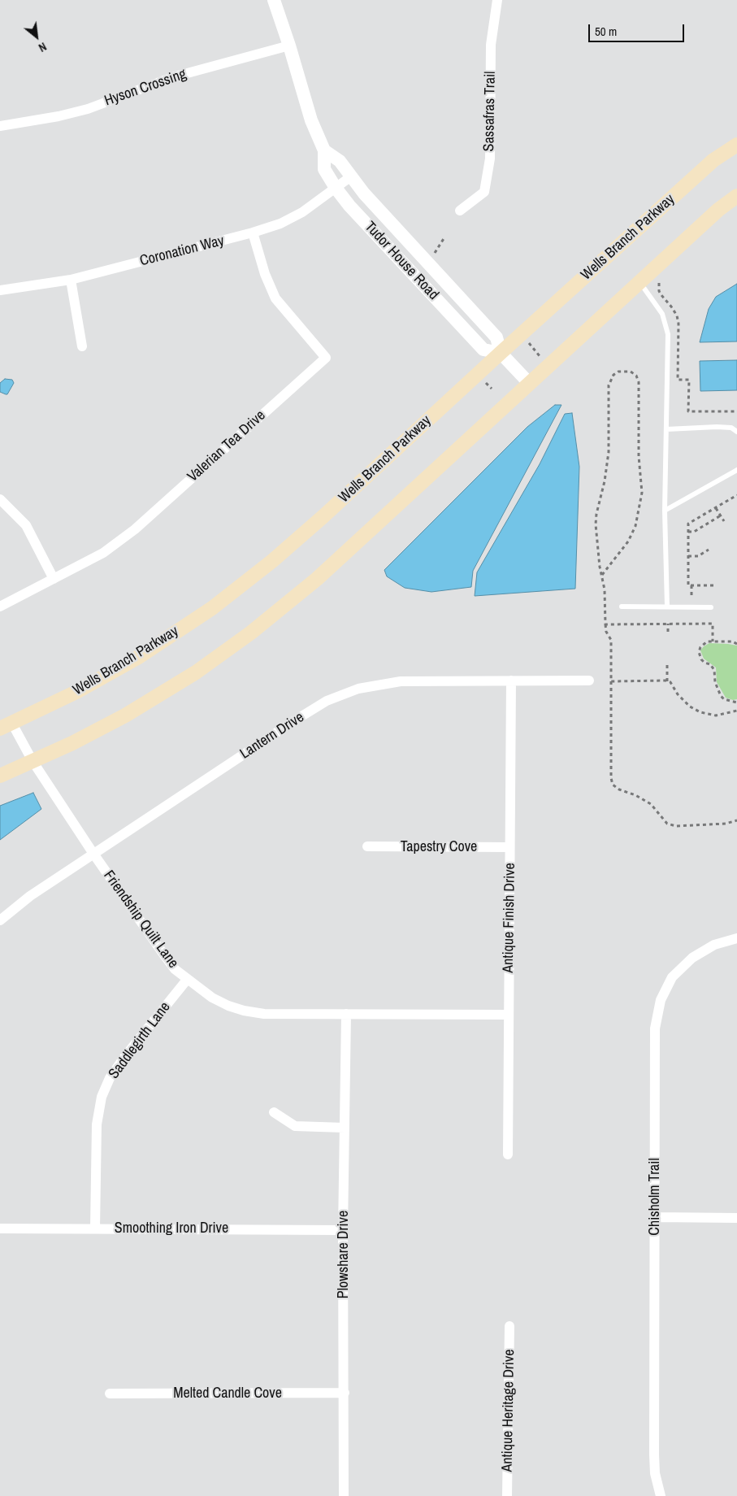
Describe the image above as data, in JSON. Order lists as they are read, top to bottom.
{
  "streets": {
    "main road": ["Wells Branch Parkway"],
    "street": [
      "Hyson Crossing",
      "Sassafras Trail",
      "Coronation Way",
      "Tudor House Road",
      "Valerian Tea Drive",
      "Lantern Drive",
      "Tapestry Cove",
      "Antique Finish Drive",
      "Friendship Quilt Lane",
      "Saddlegirth Lane",
      "Chisholm Trail",
      "Smoothing Iron Drive",
      "Plowshare Drive",
      "Melted Candle Cove",
      "Antique Heritage Drive"
    ]
  },
  "crossings": [
    ["Hyson Crossing", "Tudor House Road"],
    ["Wells Branch Parkway", "Tudor House Road"],
    ["Wells Branch Parkway", "Friendship Quilt Lane"],
    ["Coronation Way", "Tudor House Road"],
    ["Coronation Way", "Valerian Tea Drive"],
    ["Lantern Drive", "Antique Finish Drive"],
    ["Lantern Drive", "Friendship Quilt Lane"],
    ["Tapestry Cove", "Antique Finish Drive"],
    ["Antique Finish Drive", "Friendship Quilt Lane"],
    ["Friendship Quilt Lane", "Saddlegirth Lane"],
    ["Friendship Quilt Lane", "Plowshare Drive"],
    ["Saddlegirth Lane", "Smoothing Iron Drive"],
    ["Smoothing Iron Drive", "Plowshare Drive"],
    ["Plowshare Drive", "Melted Candle Cove"]
  ],
  "scale_bar": "50 m",
  "north": "bottom right"
}
